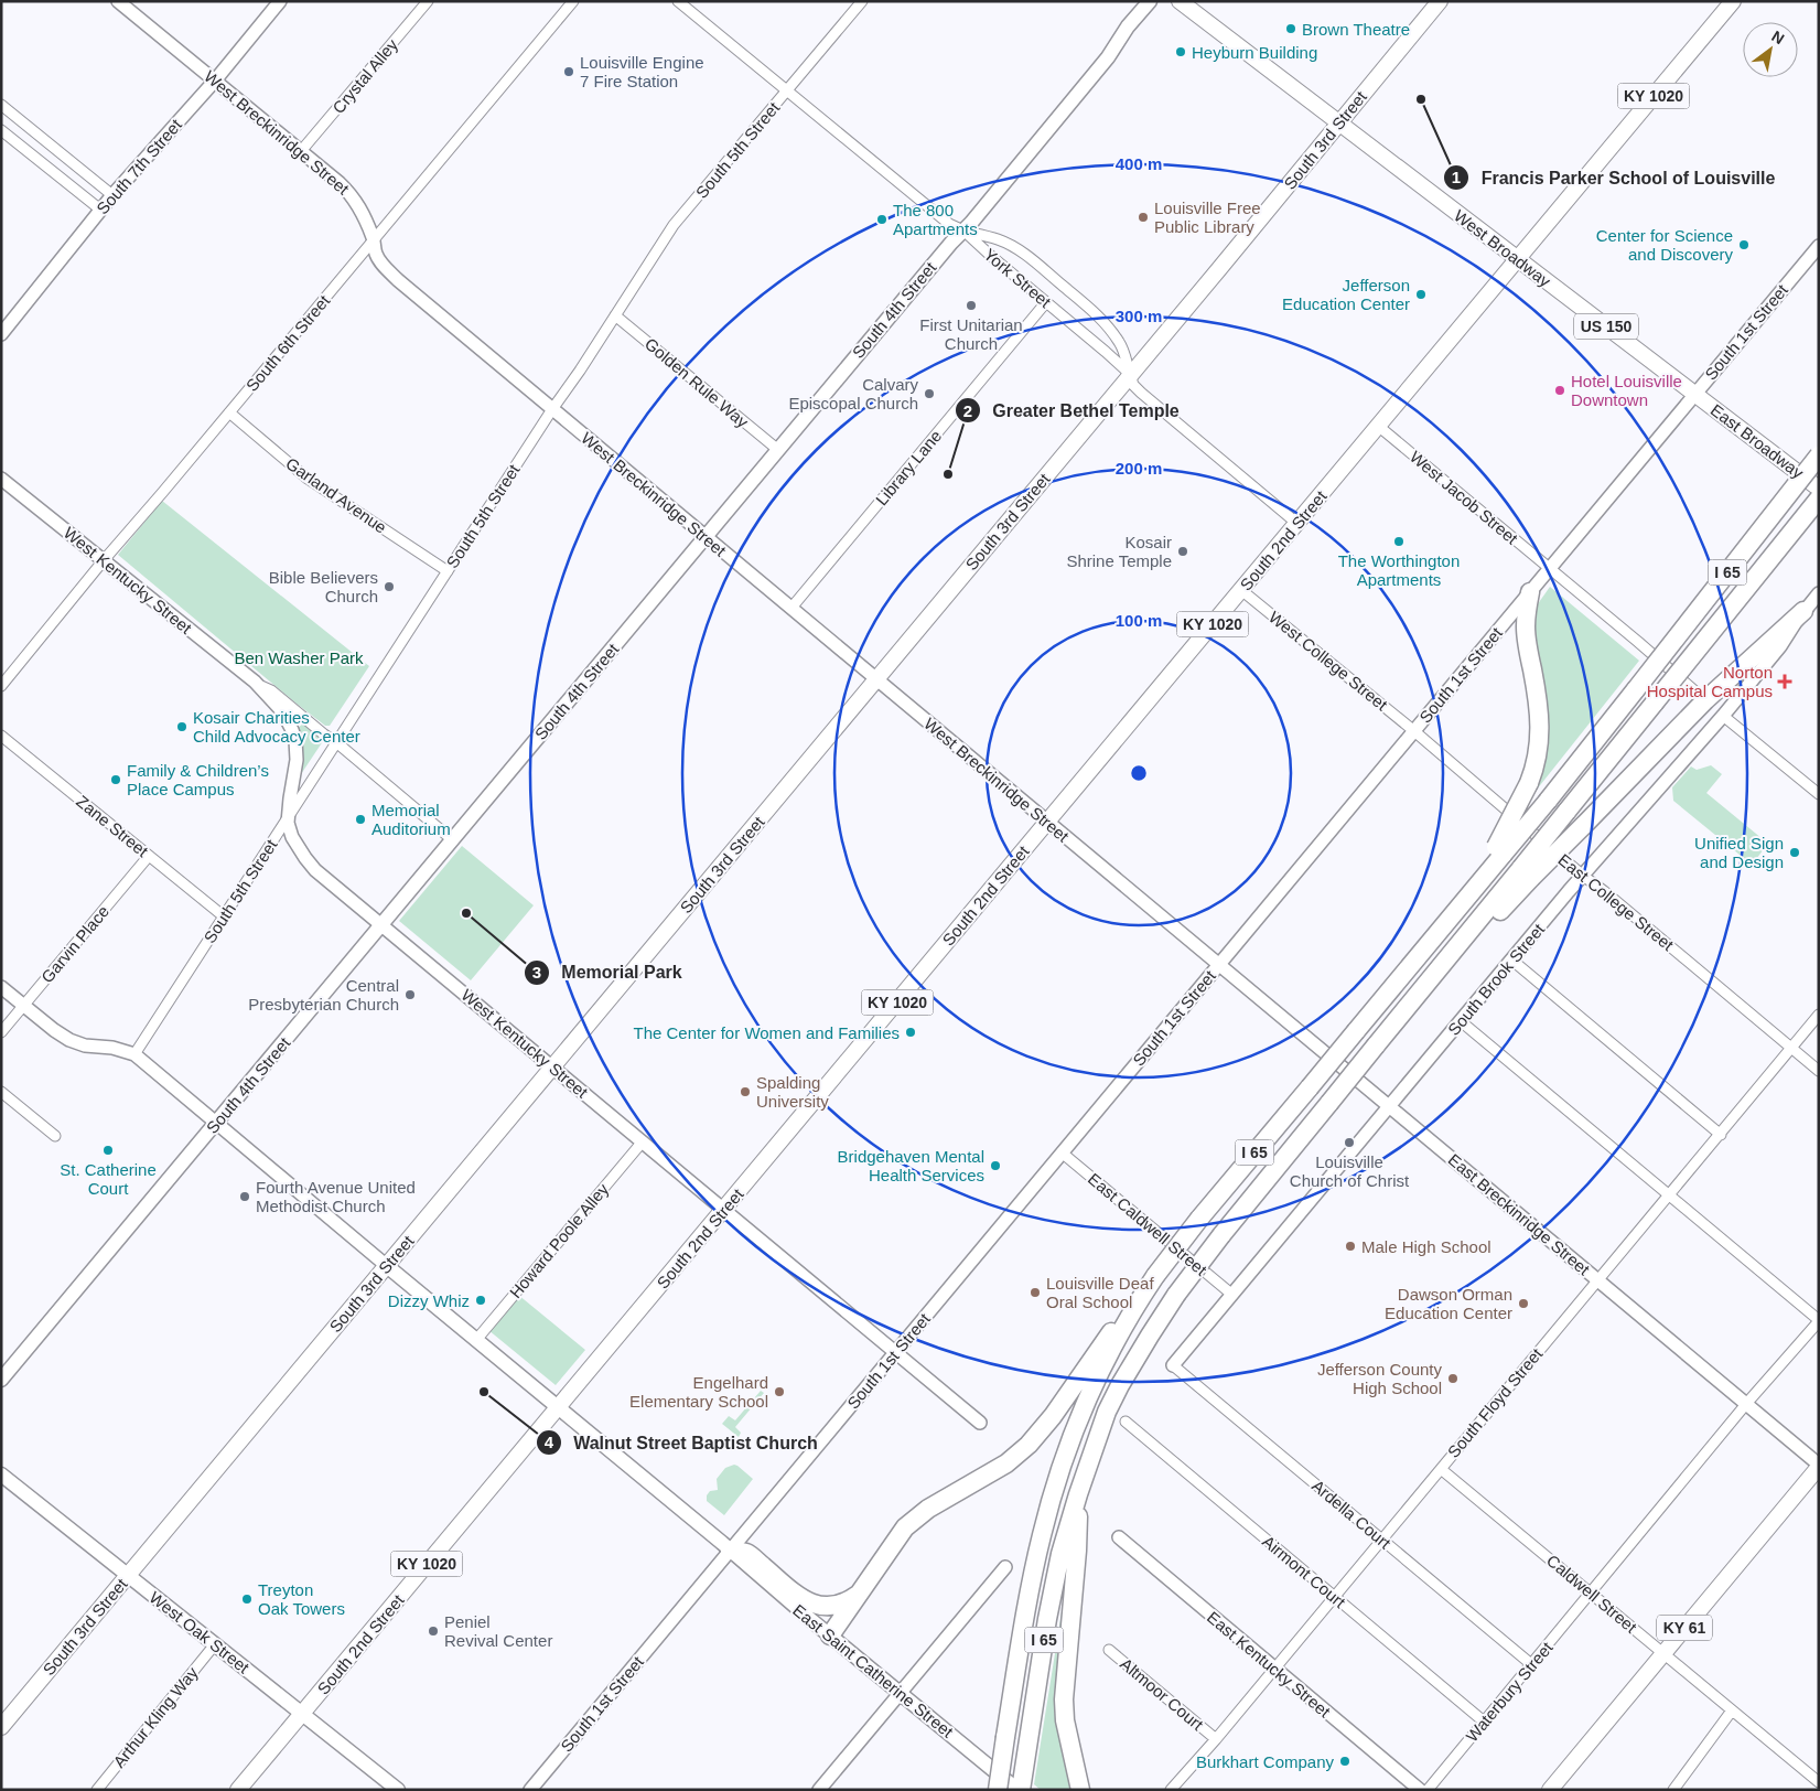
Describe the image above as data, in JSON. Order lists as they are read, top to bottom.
{
  "streets": {
    "highway": ["I 65"],
    "main road": [
      "KY 1020",
      "South 3rd Street",
      "West Broadway",
      "South 4th Street",
      "US 150",
      "East Broadway",
      "South 2nd Street",
      "KY 61",
      "West Oak Street",
      "East Saint Catherine Street"
    ],
    "street": [
      "Crystal Alley",
      "West Breckinridge Street",
      "South 5th Street",
      "South 7th Street",
      "York Street",
      "South 1st Street",
      "South 6th Street",
      "Golden Rule Way",
      "Library Lane",
      "Garland Avenue",
      "West Jacob Street",
      "West Kentucky Street",
      "West College Street",
      "Zane Street",
      "East College Street",
      "Garvin Place",
      "South Brook Street",
      "East Breckinridge Street",
      "East Caldwell Street",
      "Howard Poole Alley",
      "South Floyd Street",
      "Ardella Court",
      "Airmont Court",
      "Caldwell Street",
      "East Kentucky Street",
      "Waterbury Street",
      "Altmoor Court",
      "Arthur Kling Way"
    ]
  },
  "crossings": [
    ["Crystal Alley", "West Breckinridge Street"],
    ["West Breckinridge Street", "South 3rd Street"],
    ["West Breckinridge Street", "South 5th Street"],
    ["West Breckinridge Street", "South 7th Street"],
    ["West Breckinridge Street", "South 4th Street"],
    ["West Breckinridge Street", "South 1st Street"],
    ["West Breckinridge Street", "South 6th Street"],
    ["West Breckinridge Street", "Library Lane"],
    ["West Breckinridge Street", "South 2nd Street"],
    ["West Breckinridge Street", "East Breckinridge Street"],
    ["South 3rd Street", "West Broadway"],
    ["South 3rd Street", "York Street"],
    ["South 3rd Street", "West Kentucky Street"],
    ["South 3rd Street", "West Oak Street"],
    ["South 3rd Street", "East Saint Catherine Street"],
    ["South 5th Street", "York Street"],
    ["South 5th Street", "Golden Rule Way"],
    ["South 5th Street", "Garland Avenue"],
    ["South 5th Street", "West Kentucky Street"],
    ["South 5th Street", "Zane Street"],
    ["West Broadway", "South 1st Street"],
    ["West Broadway", "East Broadway"],
    ["West Broadway", "South 2nd Street"],
    ["York Street", "South 4th Street"],
    ["York Street", "Library Lane"],
    ["York Street", "South 2nd Street"],
    ["South 4th Street", "Golden Rule Way"],
    ["South 4th Street", "West Kentucky Street"],
    ["South 1st Street", "East Broadway"],
    ["South 1st Street", "West Jacob Street"],
    ["South 1st Street", "West Kentucky Street"],
    ["South 1st Street", "West College Street"],
    ["South 1st Street", "East College Street"],
    ["South 1st Street", "East Breckinridge Street"],
    ["South 1st Street", "East Caldwell Street"],
    ["South 1st Street", "East Saint Catherine Street"],
    ["South 6th Street", "Garland Avenue"],
    ["South 6th Street", "West Kentucky Street"],
    ["West Jacob Street", "South 2nd Street"],
    ["South 2nd Street", "West Kentucky Street"],
    ["South 2nd Street", "West College Street"],
    ["South 2nd Street", "West Oak Street"],
    ["South 2nd Street", "East Saint Catherine Street"],
    ["I 65", "East Saint Catherine Street"],
    ["West Kentucky Street", "Howard Poole Alley"],
    ["West College Street", "East College Street"],
    ["Zane Street", "Garvin Place"],
    ["East College Street", "South Brook Street"],
    ["East College Street", "South Floyd Street"],
    ["South Brook Street", "East Breckinridge Street"],
    ["South Brook Street", "East Caldwell Street"],
    ["South Brook Street", "Ardella Court"],
    ["East Breckinridge Street", "South Floyd Street"],
    ["East Breckinridge Street", "KY 61"],
    ["East Breckinridge Street", "Waterbury Street"],
    ["Howard Poole Alley", "East Saint Catherine Street"],
    ["South Floyd Street", "Ardella Court"],
    ["South Floyd Street", "Airmont Court"],
    ["South Floyd Street", "Caldwell Street"],
    ["South Floyd Street", "East Kentucky Street"],
    ["South Floyd Street", "Altmoor Court"],
    ["Ardella Court", "Waterbury Street"],
    ["Airmont Court", "Waterbury Street"],
    ["Caldwell Street", "KY 61"],
    ["Caldwell Street", "Waterbury Street"],
    ["West Oak Street", "Arthur Kling Way"]
  ],
  "parks": ["Ben Washer Park"],
  "places": {
    "other": [
      "Brown Theatre",
      "Heyburn Building",
      "Louisville Engine 7 Fire Station",
      "Francis Parker School of Louisville",
      "Louisville Free Public Library",
      "The 800 Apartments",
      "Center for Science and Discovery",
      "Jefferson Education Center",
      "First Unitarian Church",
      "Hotel Louisville Downtown",
      "Calvary Episcopal Church",
      "Greater Bethel Temple",
      "The Worthington Apartments",
      "Kosair Shrine Temple",
      "Bible Believers Church",
      "Kosair Charities Child Advocacy Center",
      "Family & Children’s Place Campus",
      "Memorial Auditorium",
      "Unified Sign and Design",
      "Memorial Park",
      "Central Presbyterian Church",
      "The Center for Women and Families",
      "Spalding University",
      "Louisville Church of Christ",
      "St. Catherine Court",
      "Bridgehaven Mental Health Services",
      "Fourth Avenue United Methodist Church",
      "Male High School",
      "Louisville Deaf Oral School",
      "Dizzy Whiz",
      "Dawson Orman Education Center",
      "Jefferson County High School",
      "Walnut Street Baptist Church",
      "Engelhard Elementary School",
      "Treyton Oak Towers",
      "Peniel Revival Center",
      "Burkhart Company"
    ],
    "health": ["Norton Hospital Campus"]
  },
  "north": "top right",
  "rings": [
    "400 m",
    "300 m",
    "200 m",
    "100 m"
  ]
}
